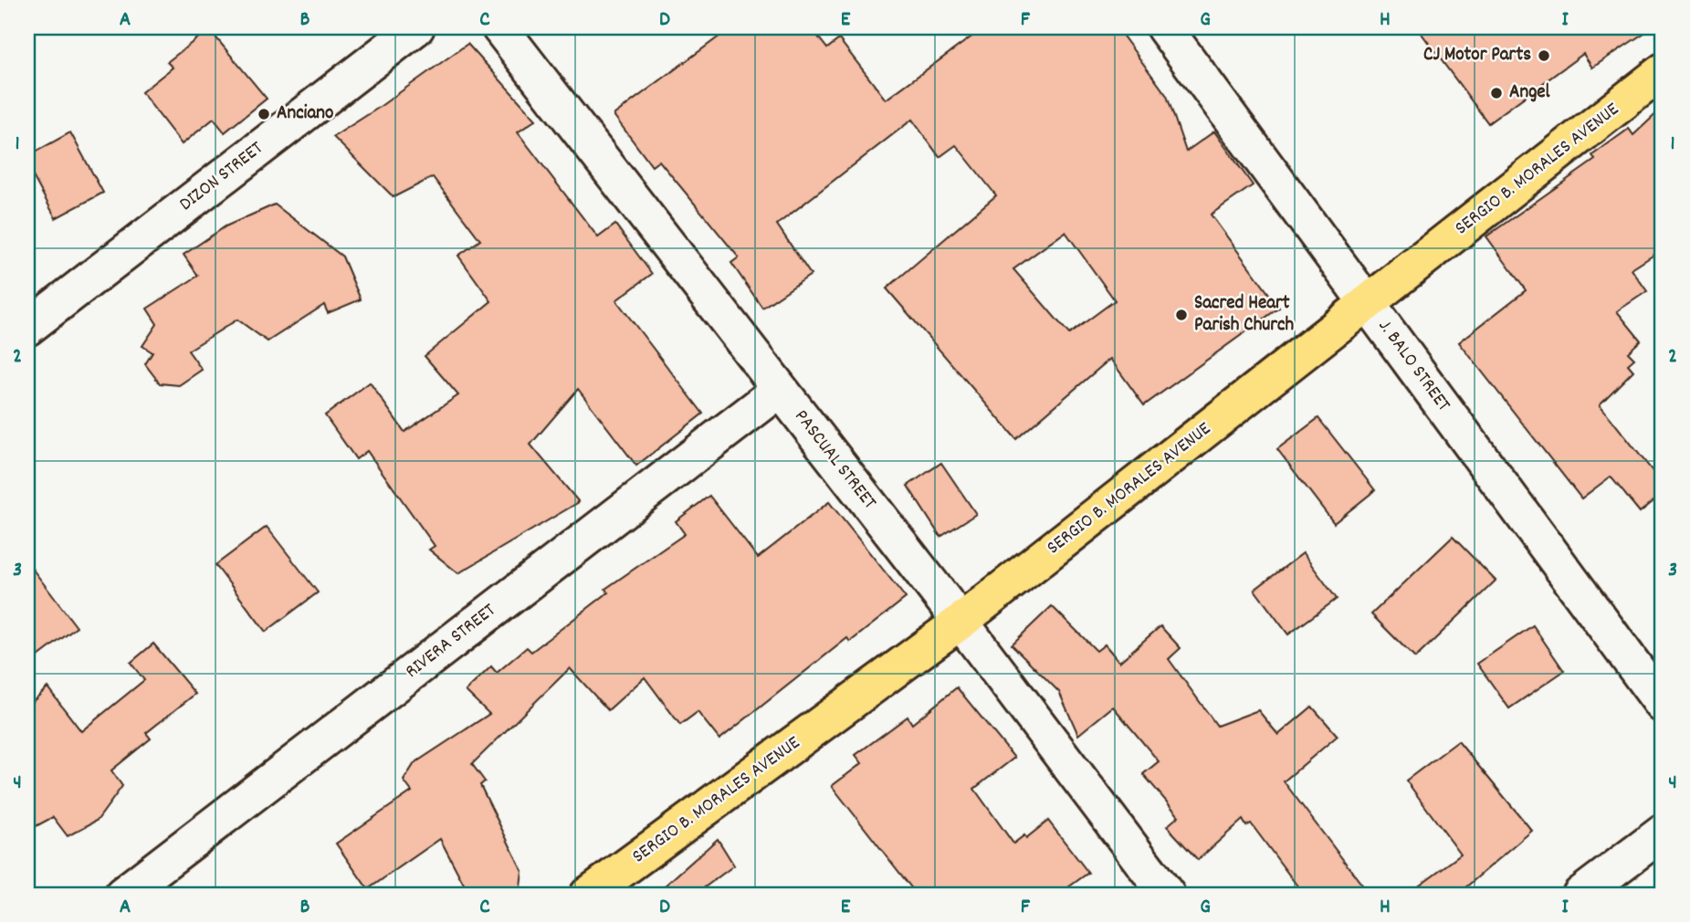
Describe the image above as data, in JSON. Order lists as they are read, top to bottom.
{
  "streets": {
    "main road": ["SERGIO B. MORALES AVENUE"],
    "street": [
      "DIZON STREET",
      "J. BALO STREET",
      "PASCUAL STREET",
      "RIVERA STREET"
    ]
  },
  "crossings": [
    ["SERGIO B. MORALES AVENUE", "J. BALO STREET"],
    ["SERGIO B. MORALES AVENUE", "PASCUAL STREET"],
    ["PASCUAL STREET", "RIVERA STREET"]
  ],
  "places": [
    "CJ Motor Parts",
    "Angel",
    "Anciano",
    "Sacred Heart Parish Church"
  ],
  "grid": {
    "columns": [
      "A",
      "B",
      "C",
      "D",
      "E",
      "F",
      "G",
      "H",
      "I"
    ],
    "rows": [
      "1",
      "2",
      "3",
      "4"
    ]
  }
}
